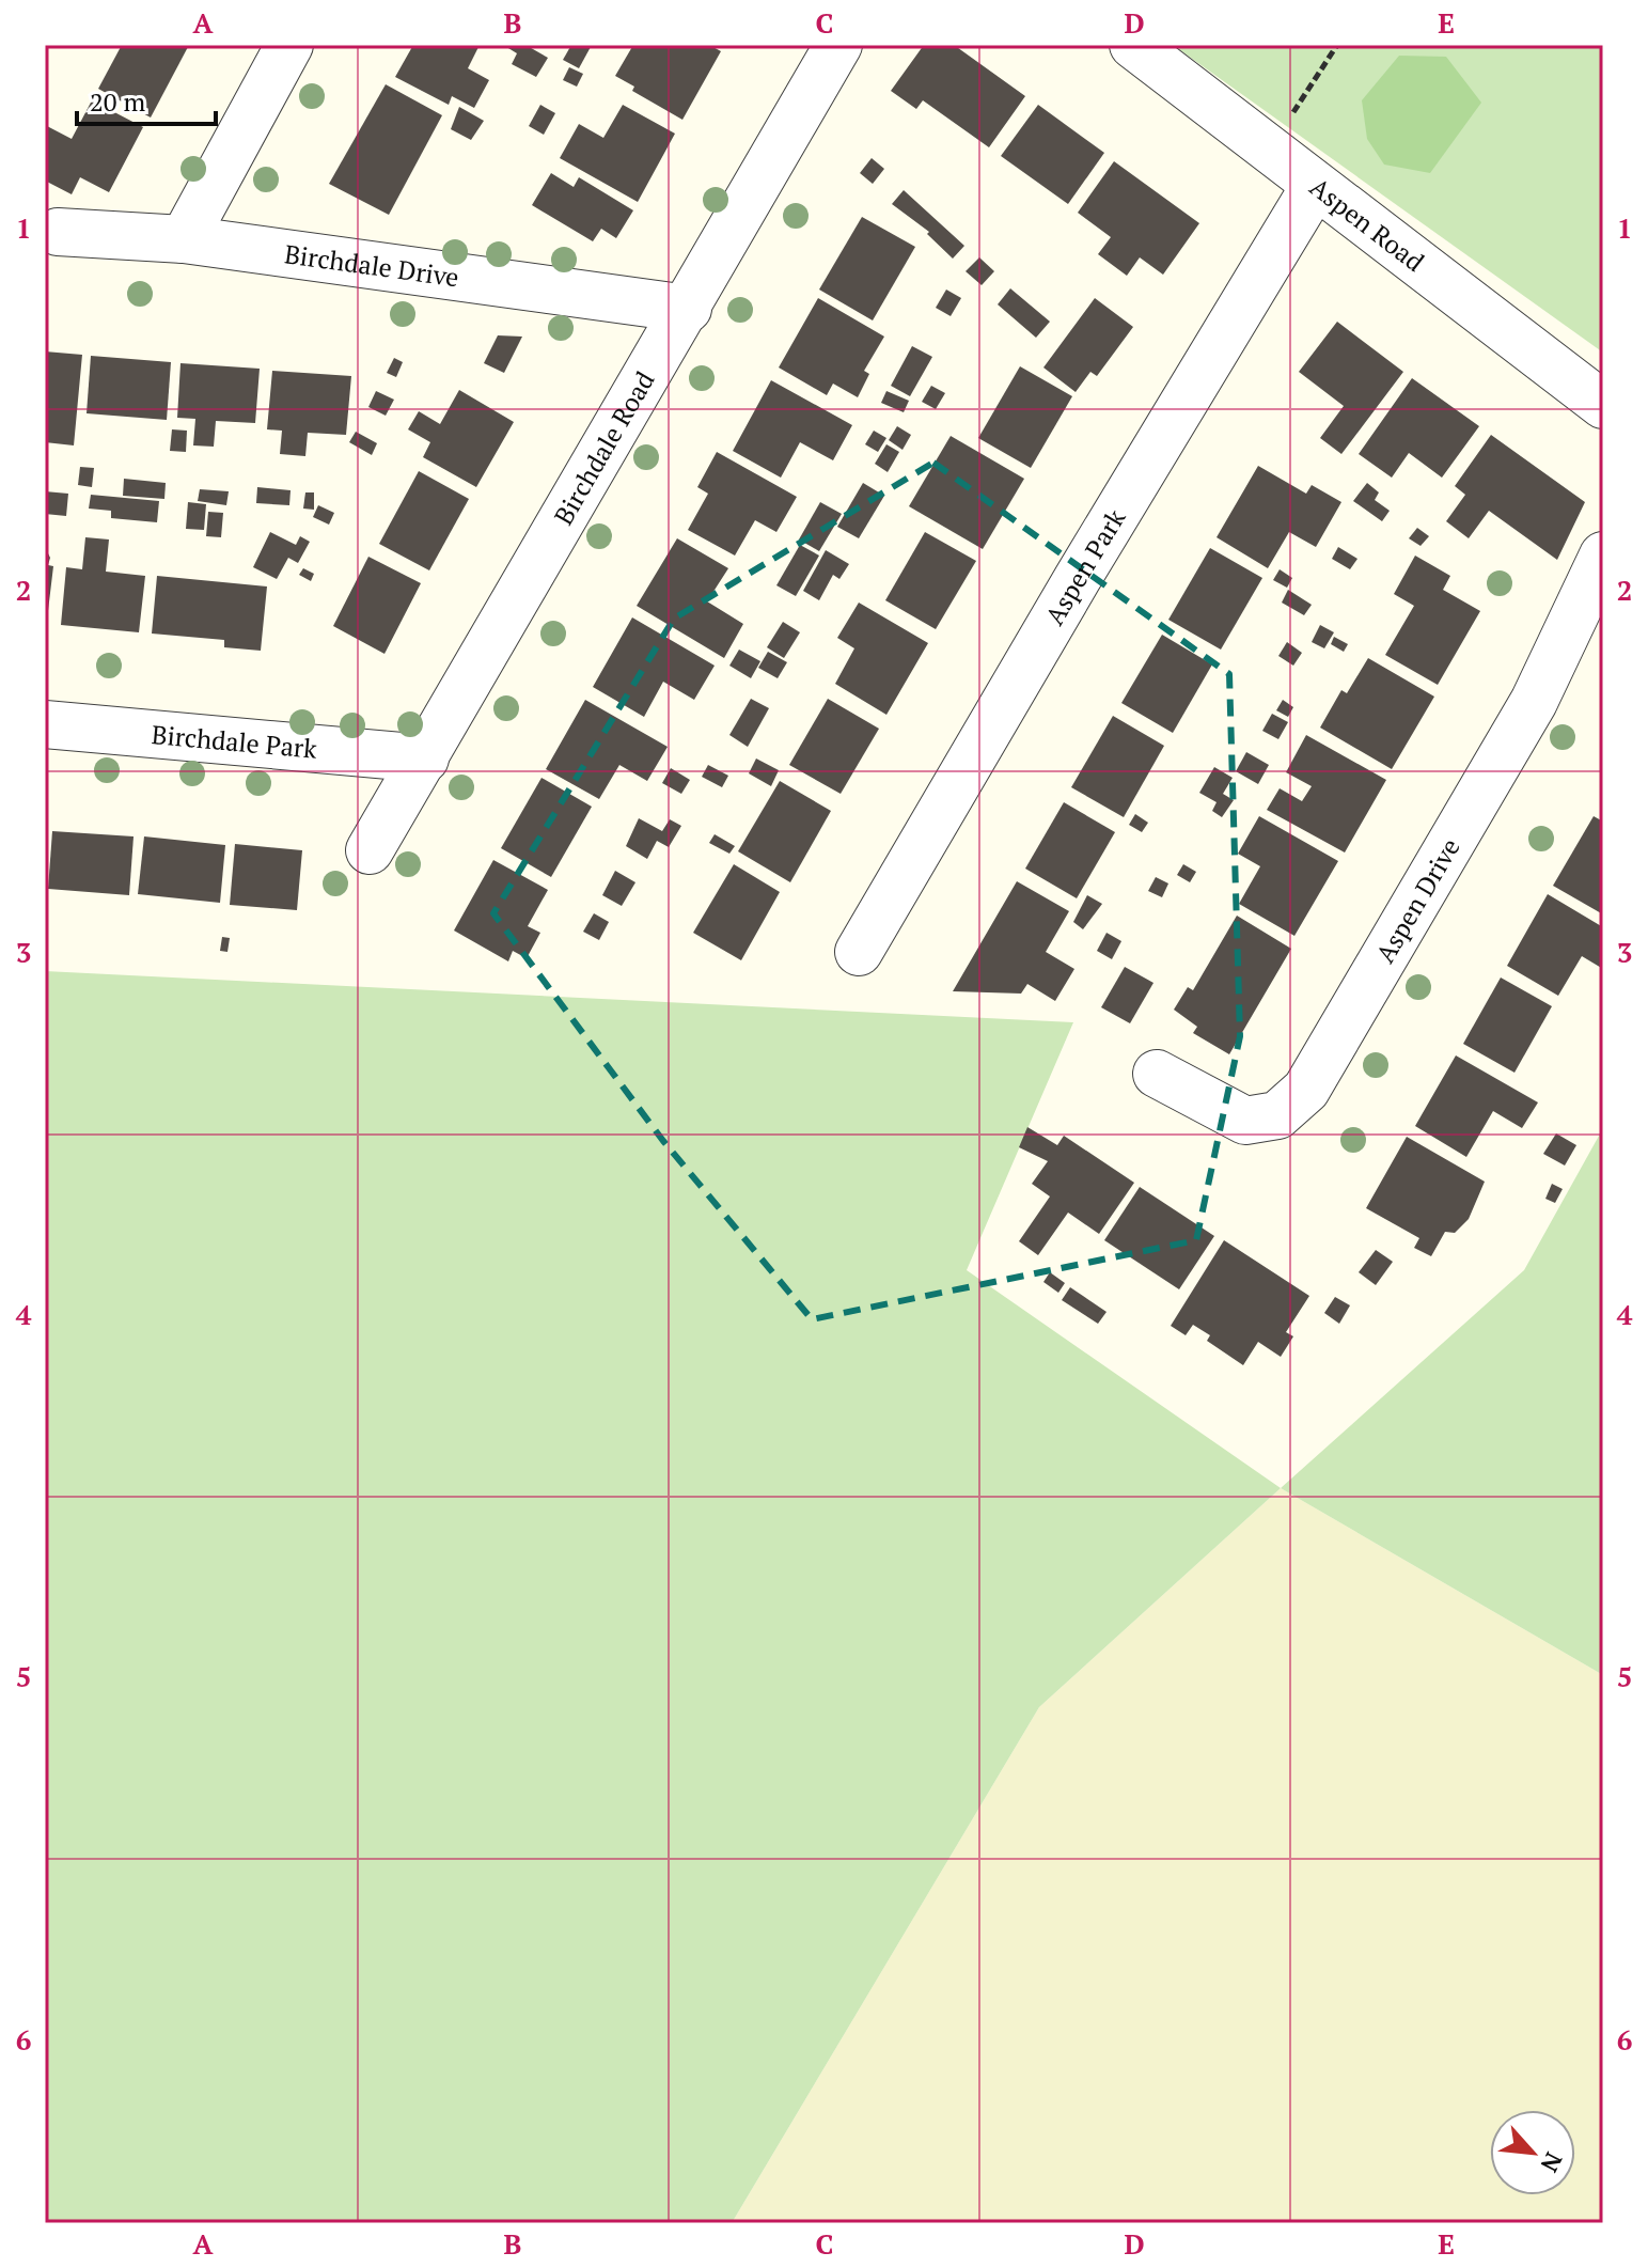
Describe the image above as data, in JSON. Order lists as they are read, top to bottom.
{
  "streets": {
    "street": [
      "Aspen Road",
      "Birchdale Drive",
      "Birchdale Road",
      "Aspen Park",
      "Birchdale Park",
      "Aspen Drive"
    ]
  },
  "crossings": [
    ["Aspen Road", "Aspen Park"],
    ["Birchdale Drive", "Birchdale Road"],
    ["Birchdale Road", "Birchdale Park"]
  ],
  "scale_bar": "20 m",
  "north": "bottom right",
  "grid": {
    "columns": [
      "A",
      "B",
      "C",
      "D",
      "E"
    ],
    "rows": [
      "1",
      "2",
      "3",
      "4",
      "5",
      "6"
    ]
  }
}
